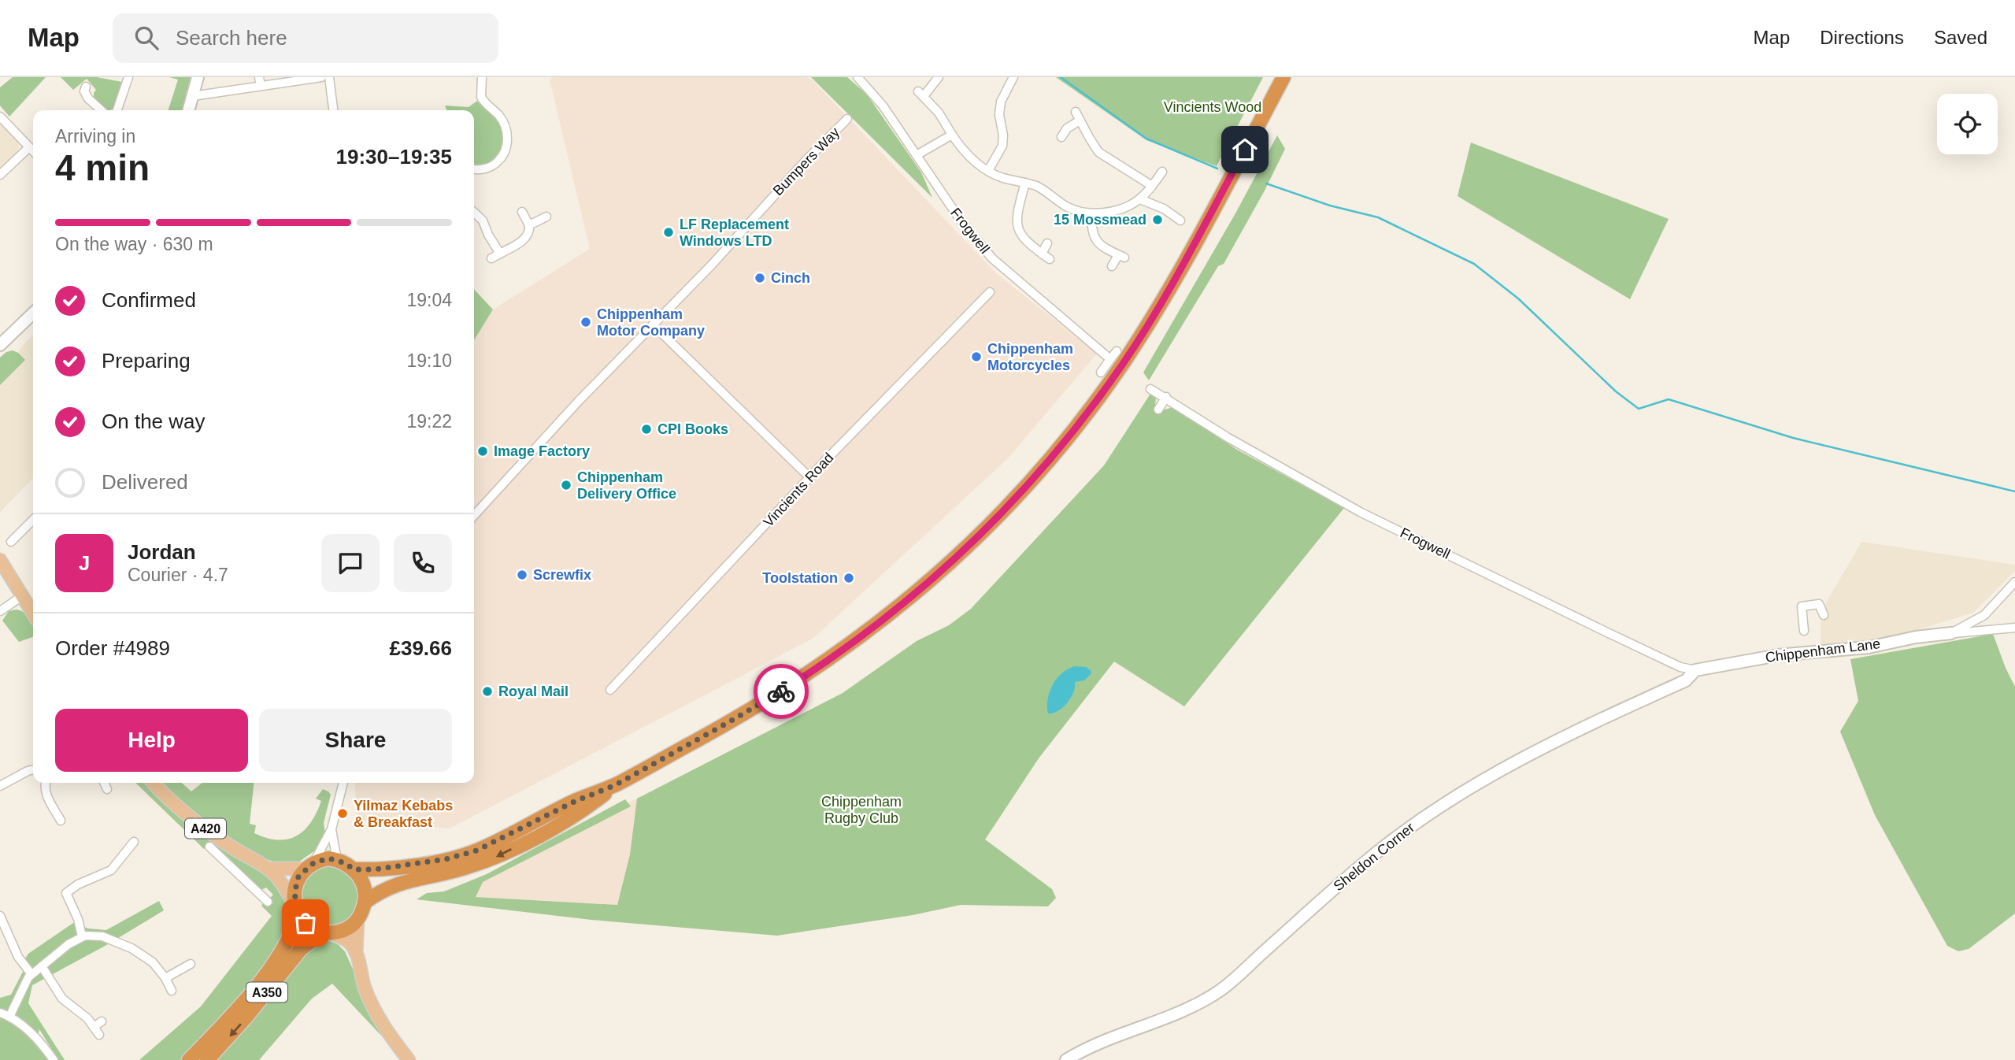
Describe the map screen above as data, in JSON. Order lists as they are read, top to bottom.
{
  "streets": {
    "highway": ["A350"],
    "main road": ["A420"],
    "street": [
      "Bumpers Way",
      "Frogwell",
      "Vincients Road",
      "Chippenham Lane",
      "Sheldon Corner"
    ]
  },
  "crossings": [
    ["Frogwell", "Chippenham Lane"],
    ["Frogwell", "Sheldon Corner"],
    ["Chippenham Lane", "Sheldon Corner"],
    ["A420", "A350"]
  ],
  "parks": ["Vincients Wood", "Chippenham Rugby Club"],
  "places": [
    "15 Mossmead",
    "LF Replacement Windows LTD",
    "Cinch",
    "Chippenham Motor Company",
    "Chippenham Motorcycles",
    "CPI Books",
    "Image Factory",
    "Chippenham Delivery Office",
    "Screwfix",
    "Toolstation",
    "Royal Mail",
    "Yilmaz Kebabs & Breakfast"
  ],
  "page": {
    "header": "Map",
    "search": "Search here",
    "nav": ["Map", "Directions", "Saved"],
    "heading": ["4 min", "Arriving in", "19:30–19:35"],
    "panel": [
      "Jordan",
      "Courier · 4.7",
      "Order #4989",
      "£39.66"
    ],
    "bar": "On the way · 630 m",
    "list": [
      ["Confirmed", "19:04"],
      ["Preparing", "19:10"],
      ["On the way", "19:22"],
      "Delivered"
    ],
    "round": "J",
    "buttons": ["Help", "Share"]
  }
}
